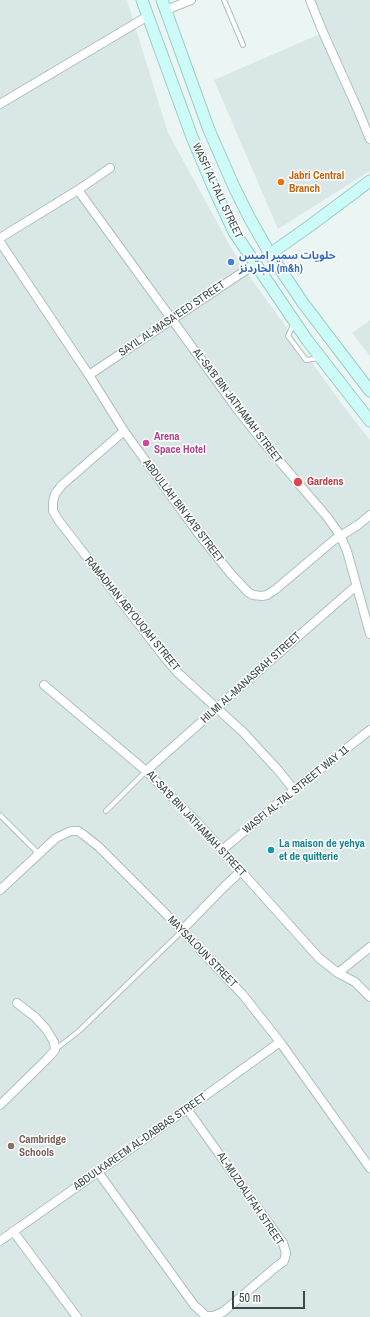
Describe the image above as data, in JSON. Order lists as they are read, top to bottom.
{
  "streets": {
    "main road": ["WASFI AL-TALL STREET"],
    "street": [
      "SAYIL AL-MASA'EED STREET",
      "AL-SA'B BIN JATHAMAH STREET",
      "ABDULLAH BIN KA'B STREET",
      "RAMADHAN ABYOUQAH STREET",
      "HILMI AL-MANASRAH STREET",
      "WASFI AL-TAL STREET WAY 11",
      "MAYSALOUN STREET",
      "ABDULKAREEM AL-DABBAS STREET",
      "AL-MUZDALIFAH STREET"
    ]
  },
  "crossings": [
    ["WASFI AL-TALL STREET", "SAYIL AL-MASA'EED STREET"],
    ["SAYIL AL-MASA'EED STREET", "AL-SA'B BIN JATHAMAH STREET"],
    ["SAYIL AL-MASA'EED STREET", "ABDULLAH BIN KA'B STREET"],
    ["AL-SA'B BIN JATHAMAH STREET", "ABDULLAH BIN KA'B STREET"],
    ["AL-SA'B BIN JATHAMAH STREET", "HILMI AL-MANASRAH STREET"],
    ["AL-SA'B BIN JATHAMAH STREET", "WASFI AL-TAL STREET WAY 11"],
    ["ABDULLAH BIN KA'B STREET", "RAMADHAN ABYOUQAH STREET"],
    ["RAMADHAN ABYOUQAH STREET", "HILMI AL-MANASRAH STREET"],
    ["RAMADHAN ABYOUQAH STREET", "WASFI AL-TAL STREET WAY 11"],
    ["MAYSALOUN STREET", "ABDULKAREEM AL-DABBAS STREET"],
    ["ABDULKAREEM AL-DABBAS STREET", "AL-MUZDALIFAH STREET"]
  ],
  "places": [
    "Jabri Central Branch",
    "حلويات سمير اميس الجاردنز (m&h)",
    "Arena Space Hotel",
    "Gardens",
    "La maison de yehya et de quitterie",
    "Cambridge Schools"
  ],
  "scale_bar": "50 m"
}
